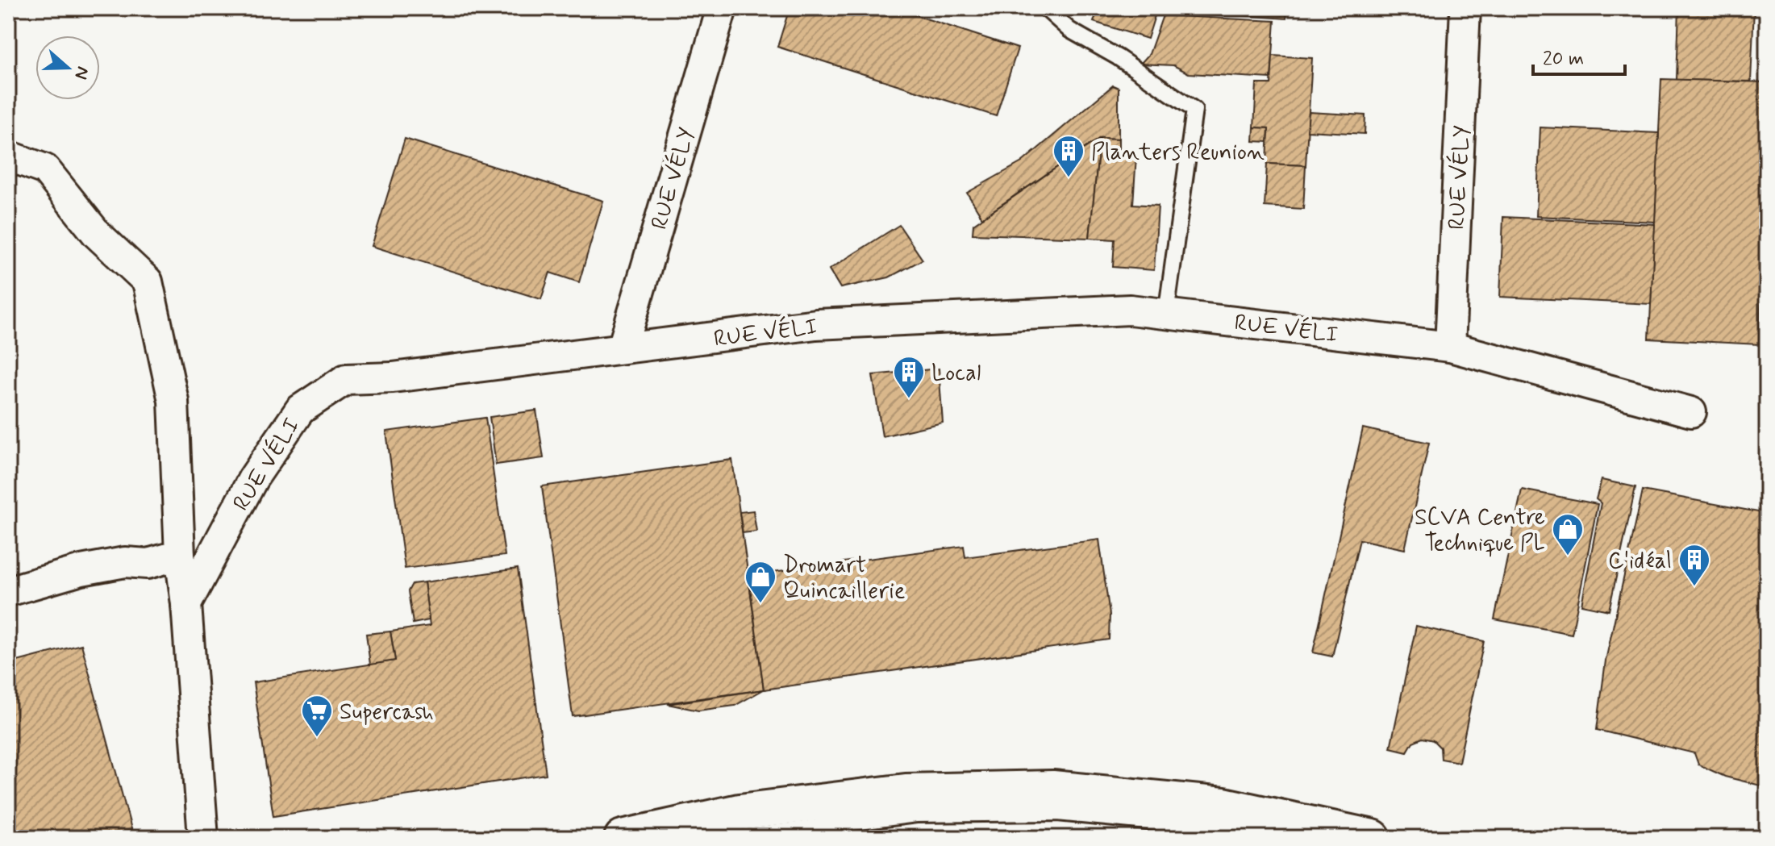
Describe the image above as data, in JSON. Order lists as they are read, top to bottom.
{
  "streets": {
    "street": ["RUE VÉLY", "RUE VÉLI"]
  },
  "crossings": [
    ["RUE VÉLY", "RUE VÉLI"]
  ],
  "places": {
    "building": ["Planters Reunion", "Local", "C'idéal"],
    "shop": ["SCVA Centre Technique PL", "Dromart Quincaillerie"],
    "supermarket": ["Supercash"]
  },
  "scale_bar": "20 m",
  "north": "right"
}
